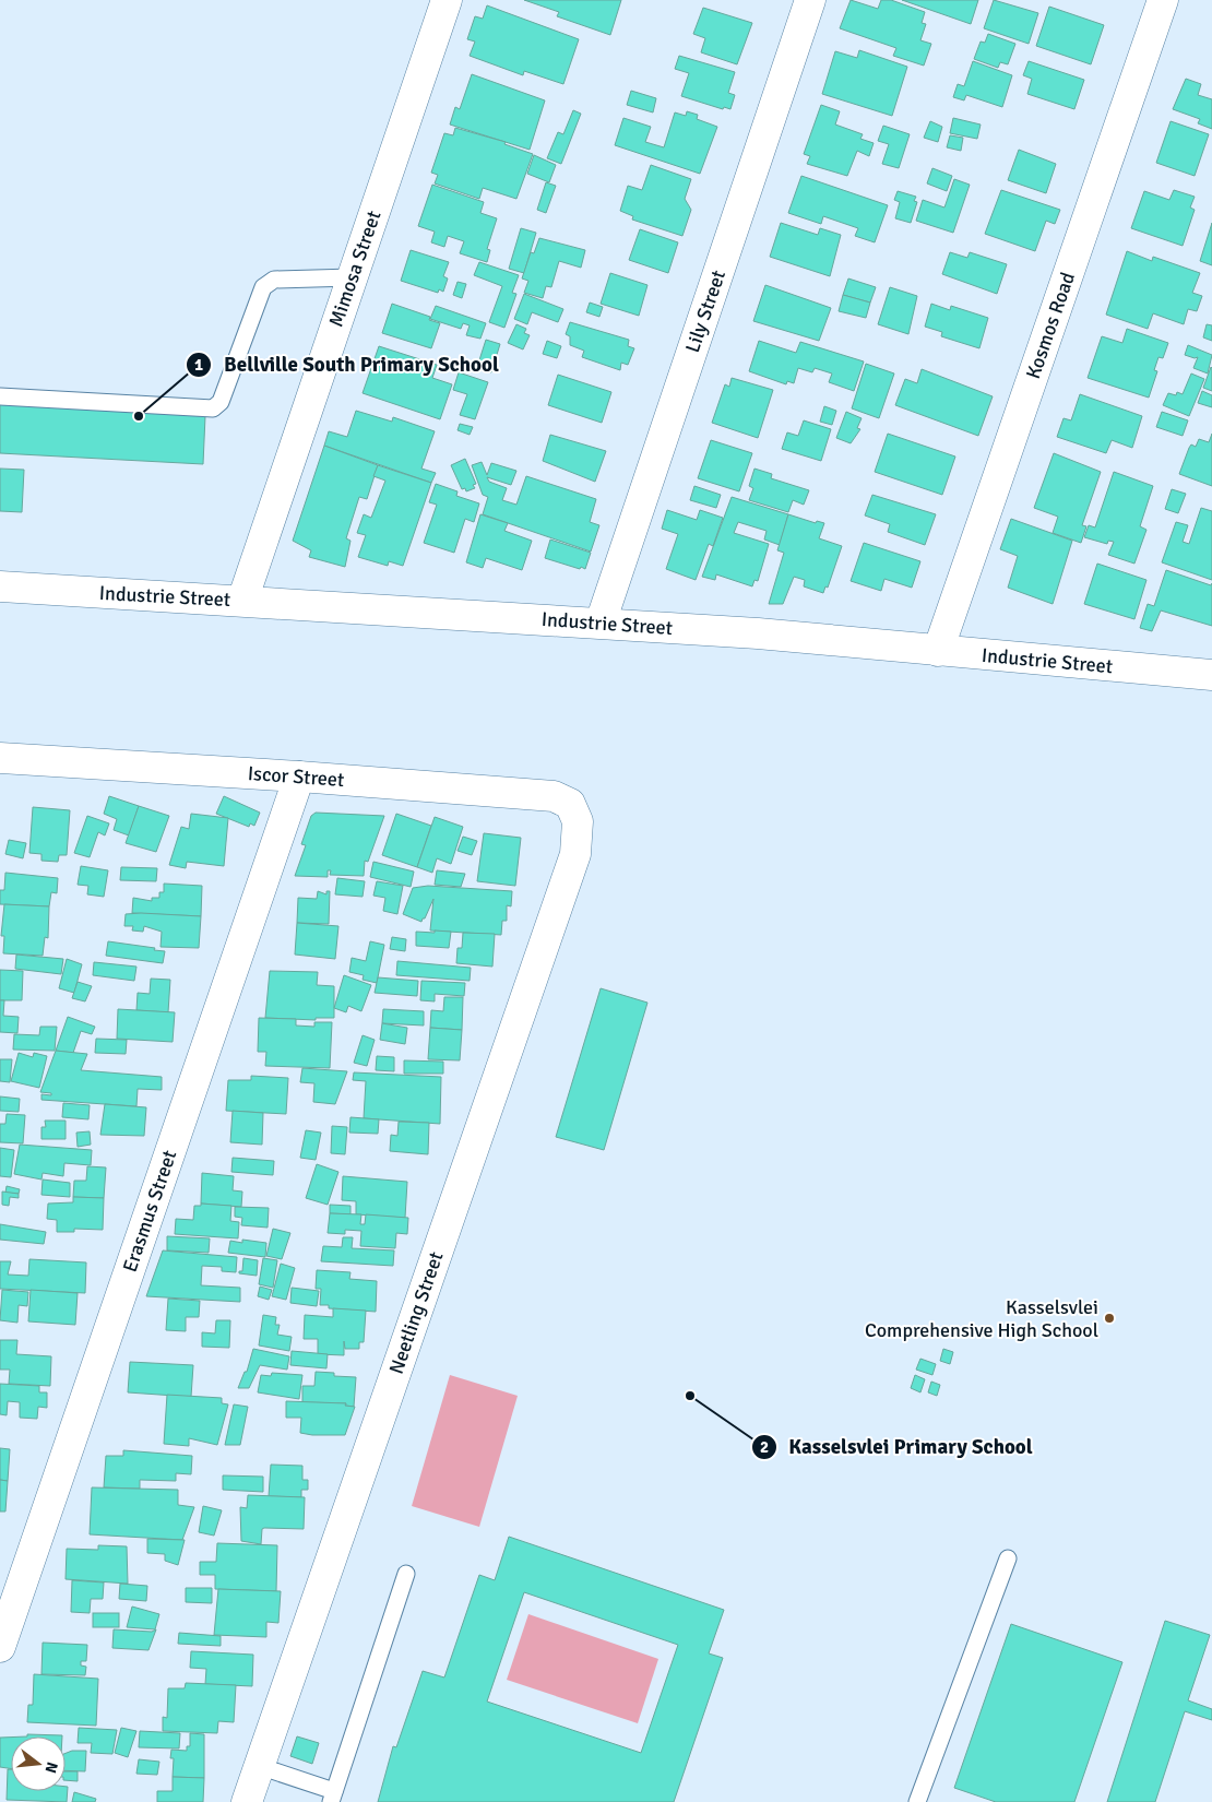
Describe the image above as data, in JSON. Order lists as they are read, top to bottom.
{
  "streets": {
    "street": [
      "Mimosa Street",
      "Lily Street",
      "Kosmos Road",
      "Industrie Street",
      "Iscor Street",
      "Erasmus Street",
      "Neetling Street"
    ]
  },
  "crossings": [
    ["Mimosa Street", "Industrie Street"],
    ["Lily Street", "Industrie Street"],
    ["Kosmos Road", "Industrie Street"],
    ["Iscor Street", "Erasmus Street"],
    ["Iscor Street", "Neetling Street"]
  ],
  "places": ["Bellville South Primary School", "Kasselsvlei Comprehensive High School", "Kasselsvlei Primary School"],
  "north": "right"
}
